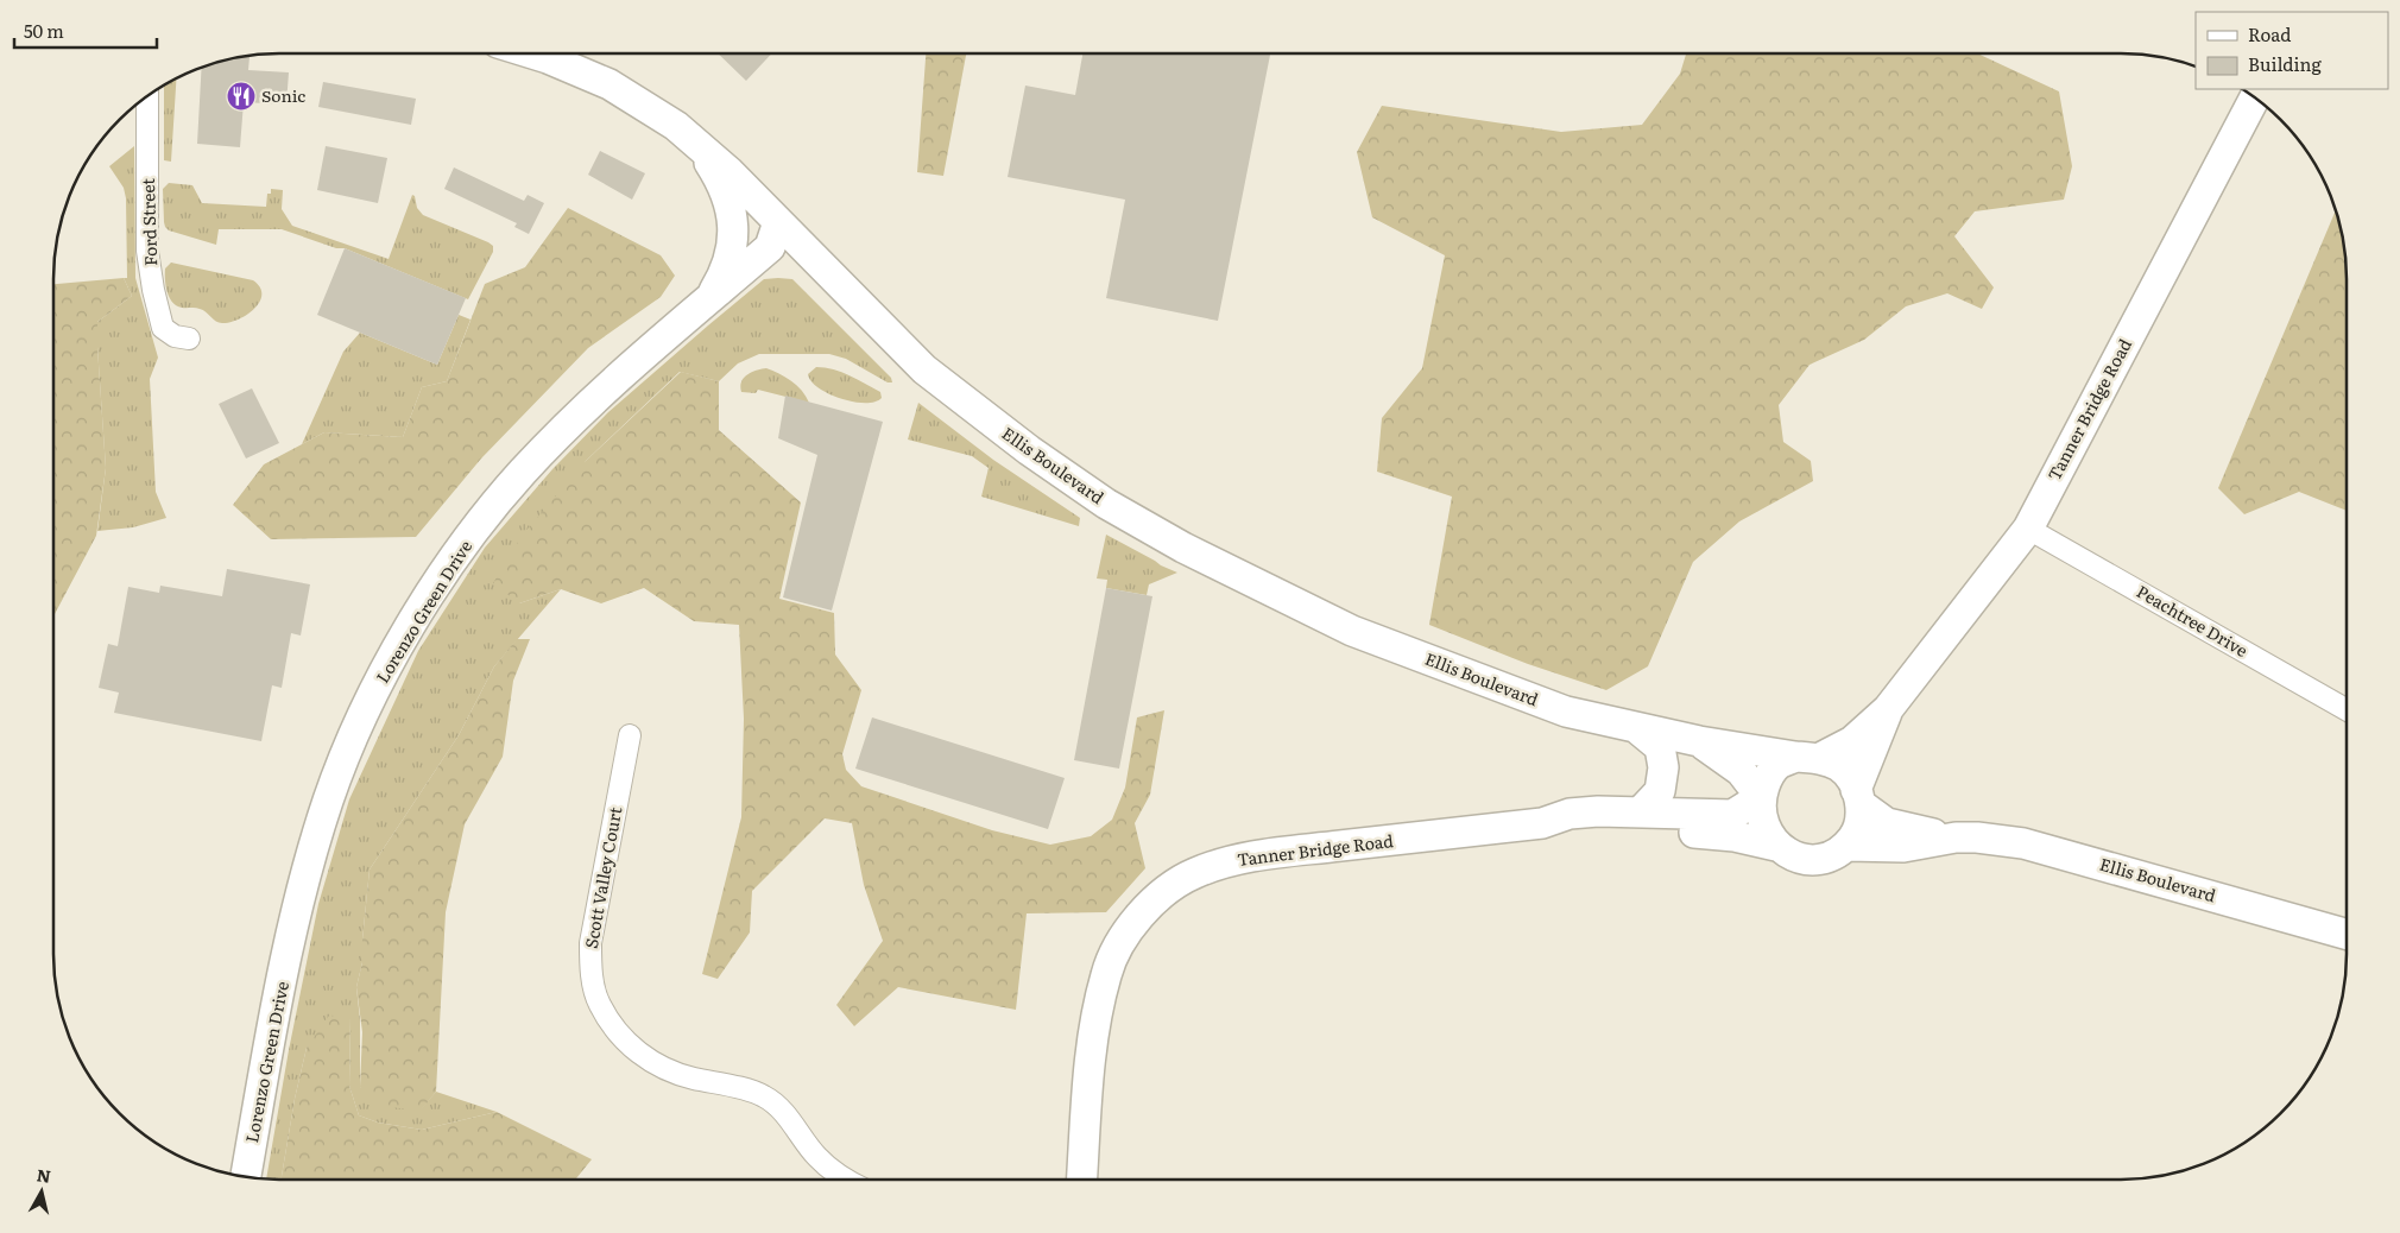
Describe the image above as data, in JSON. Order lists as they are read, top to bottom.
{
  "streets": {
    "main road": ["Tanner Bridge Road", "Ellis Boulevard", "Lorenzo Green Drive"],
    "street": ["Ford Street", "Peachtree Drive", "Scott Valley Court"]
  },
  "crossings": [
    ["Tanner Bridge Road", "Ellis Boulevard"],
    ["Tanner Bridge Road", "Peachtree Drive"],
    ["Ellis Boulevard", "Lorenzo Green Drive"]
  ],
  "places": {
    "restaurant": ["Sonic"]
  },
  "legend": ["Road", "Building"],
  "scale_bar": "50 m",
  "north": "top"
}
